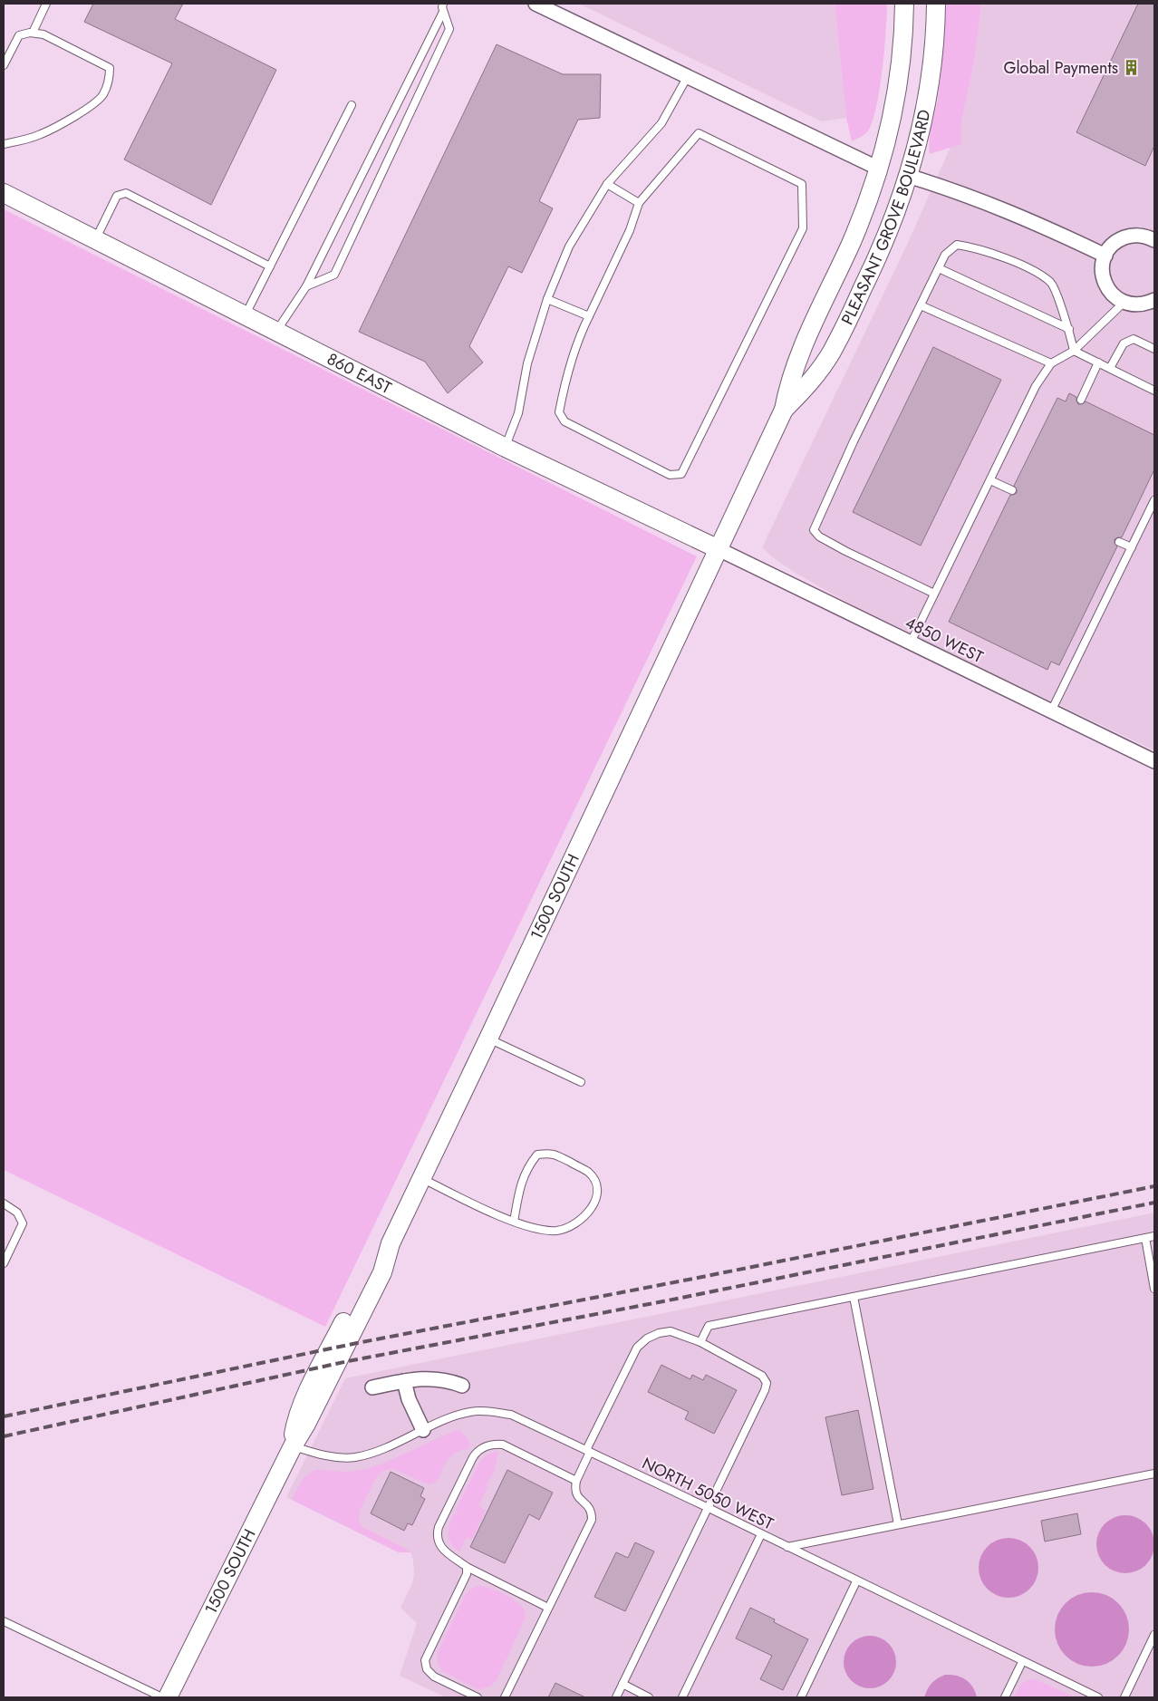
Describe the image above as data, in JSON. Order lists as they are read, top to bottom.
{
  "streets": {
    "street": [
      "PLEASANT GROVE BOULEVARD",
      "860 EAST",
      "4850 WEST",
      "1500 SOUTH"
    ],
    "lane": ["NORTH 5050 WEST"]
  },
  "crossings": [
    ["PLEASANT GROVE BOULEVARD", "860 EAST"],
    ["PLEASANT GROVE BOULEVARD", "4850 WEST"],
    ["PLEASANT GROVE BOULEVARD", "1500 SOUTH"],
    ["860 EAST", "4850 WEST"],
    ["860 EAST", "1500 SOUTH"],
    ["4850 WEST", "1500 SOUTH"],
    ["1500 SOUTH", "NORTH 5050 WEST"]
  ],
  "places": {
    "building": ["Global Payments"]
  }
}
